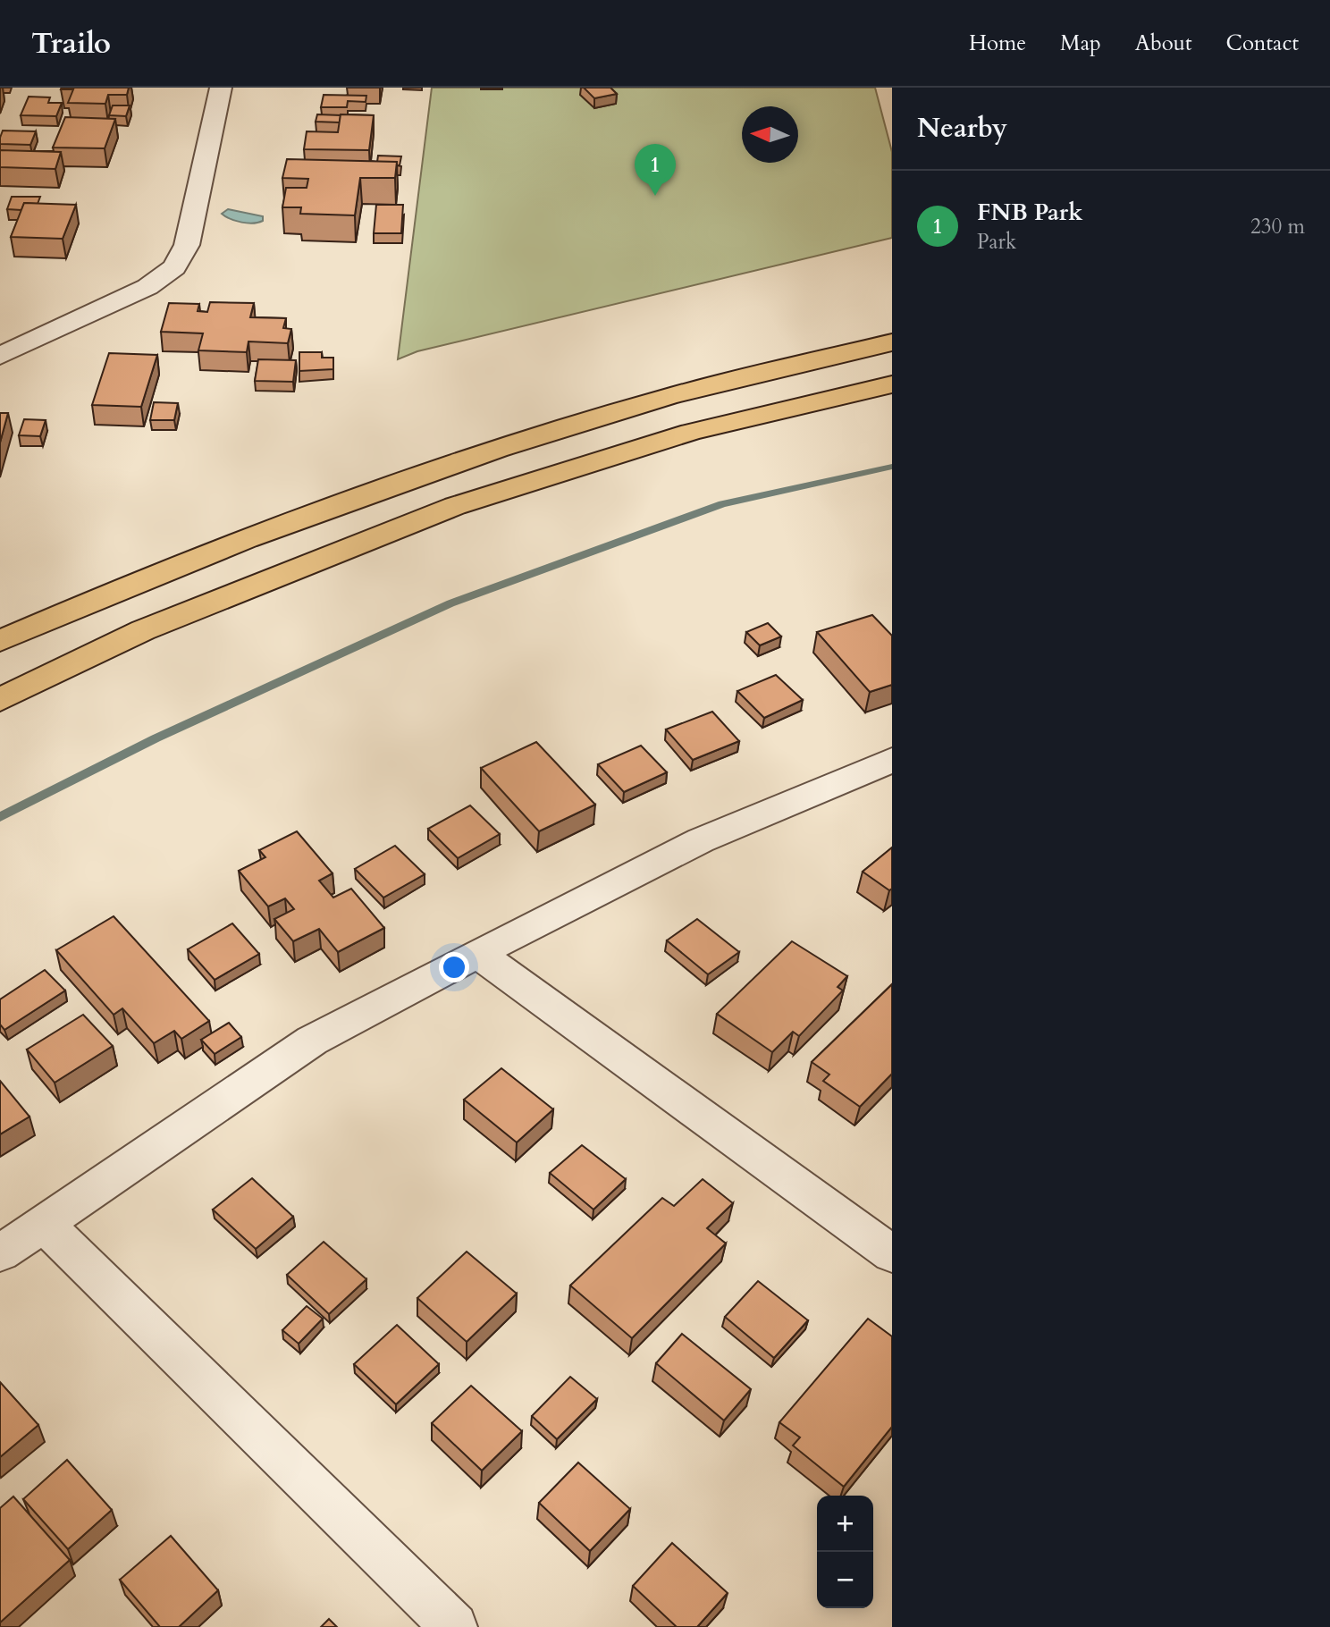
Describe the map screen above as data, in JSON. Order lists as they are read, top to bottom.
{
  "north": "left",
  "page": {
    "header": "Trailo",
    "nav": [
      "Home",
      "Map",
      "About",
      "Contact"
    ],
    "heading": "Nearby",
    "pins": "1",
    "list": [
      {
        "mark": "1",
        "name": "FNB Park",
        "note": "Park",
        "value": "230 m"
      }
    ],
    "map_buttons": ["+", "−"]
  }
}
